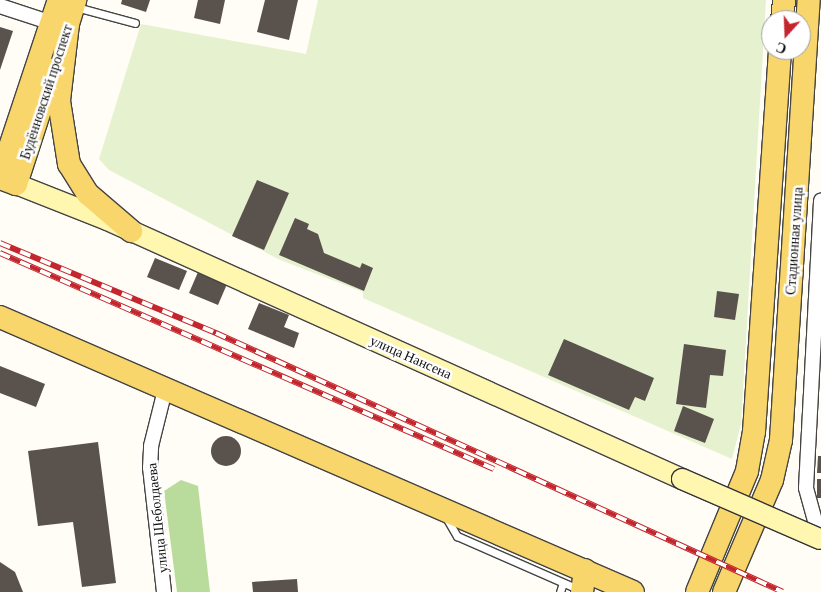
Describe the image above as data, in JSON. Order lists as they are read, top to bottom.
{
  "streets": {
    "main road": ["Будённовский проспект", "Стадионная улица", "улица Нансена"],
    "street": ["улица Шеболдаева"]
  },
  "crossings": [
    ["Будённовский проспект", "улица Нансена"],
    ["Стадионная улица", "улица Нансена"]
  ],
  "north": "bottom"
}
